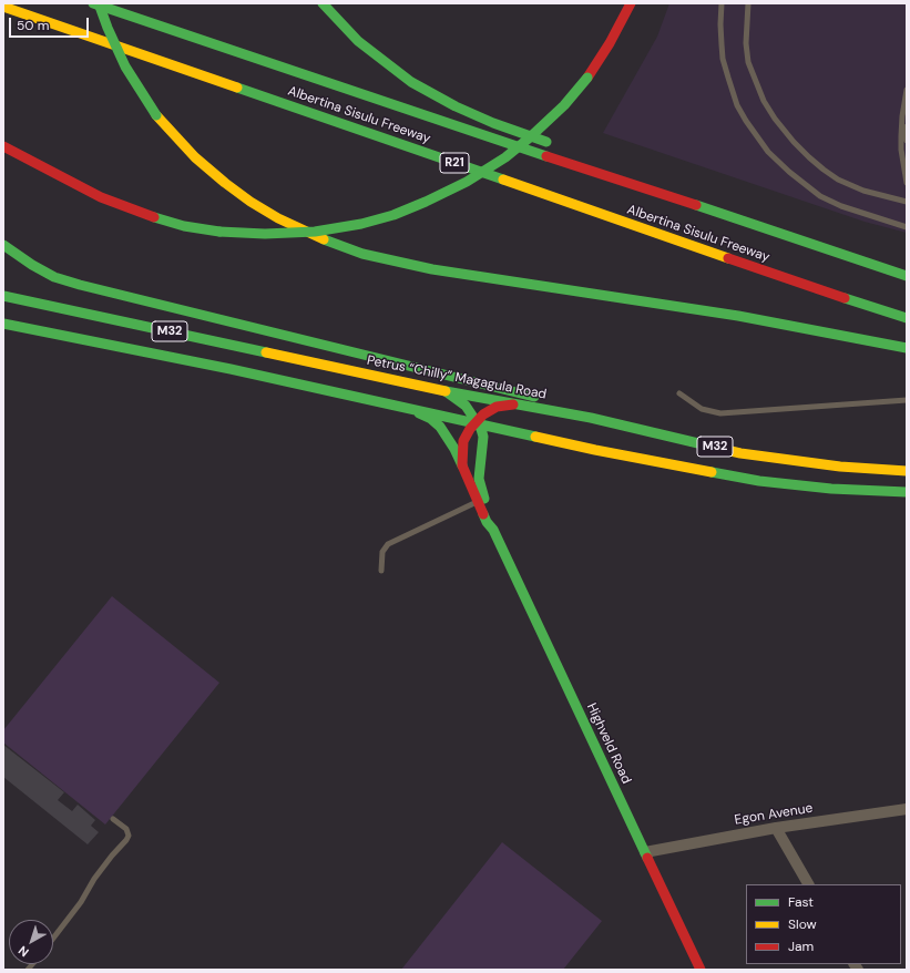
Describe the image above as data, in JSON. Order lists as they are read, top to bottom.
{
  "streets": {
    "main road": [
      "Albertina Sisulu Freeway",
      "R21",
      "M32",
      "Petrus “Chilly” Magagula Road",
      "Highveld Road"
    ],
    "street": ["Egon Avenue"]
  },
  "crossings": [
    ["M32", "Highveld Road"],
    ["Petrus “Chilly” Magagula Road", "Highveld Road"],
    ["Highveld Road", "Egon Avenue"]
  ],
  "legend": ["Fast", "Slow", "Jam"],
  "scale_bar": "50 m",
  "north": "bottom left"
}
